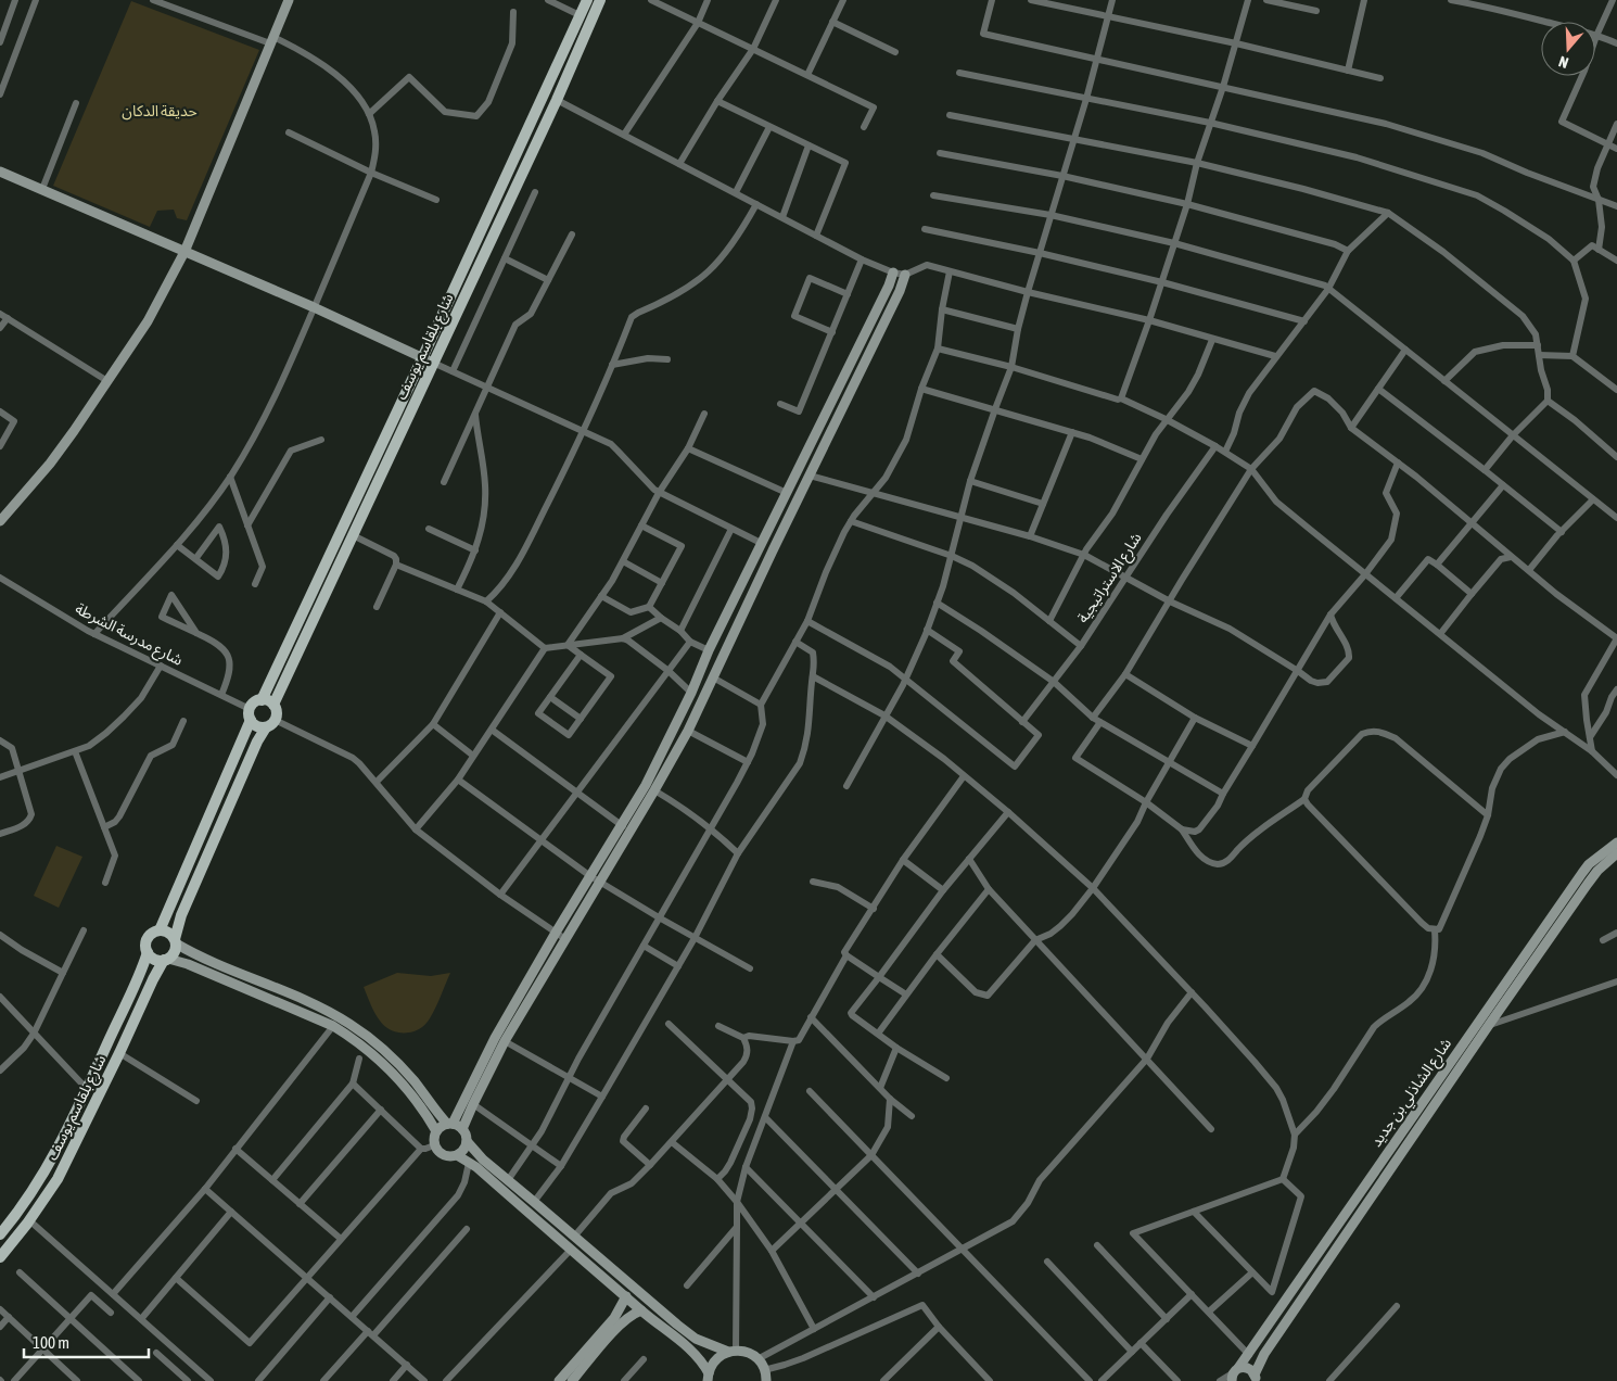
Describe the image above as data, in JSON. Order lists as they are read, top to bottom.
{
  "streets": {
    "main road": ["شارع بلقاسم يوسف"],
    "street": ["شارع الاستراتيجية", "شارع مدرسة الشرطة", "شارع الشاذلي بن جديد"]
  },
  "crossings": [
    ["شارع بلقاسم يوسف", "شارع مدرسة الشرطة"]
  ],
  "parks": ["حديقة الدكان"],
  "scale_bar": "100 m",
  "north": "bottom"
}
